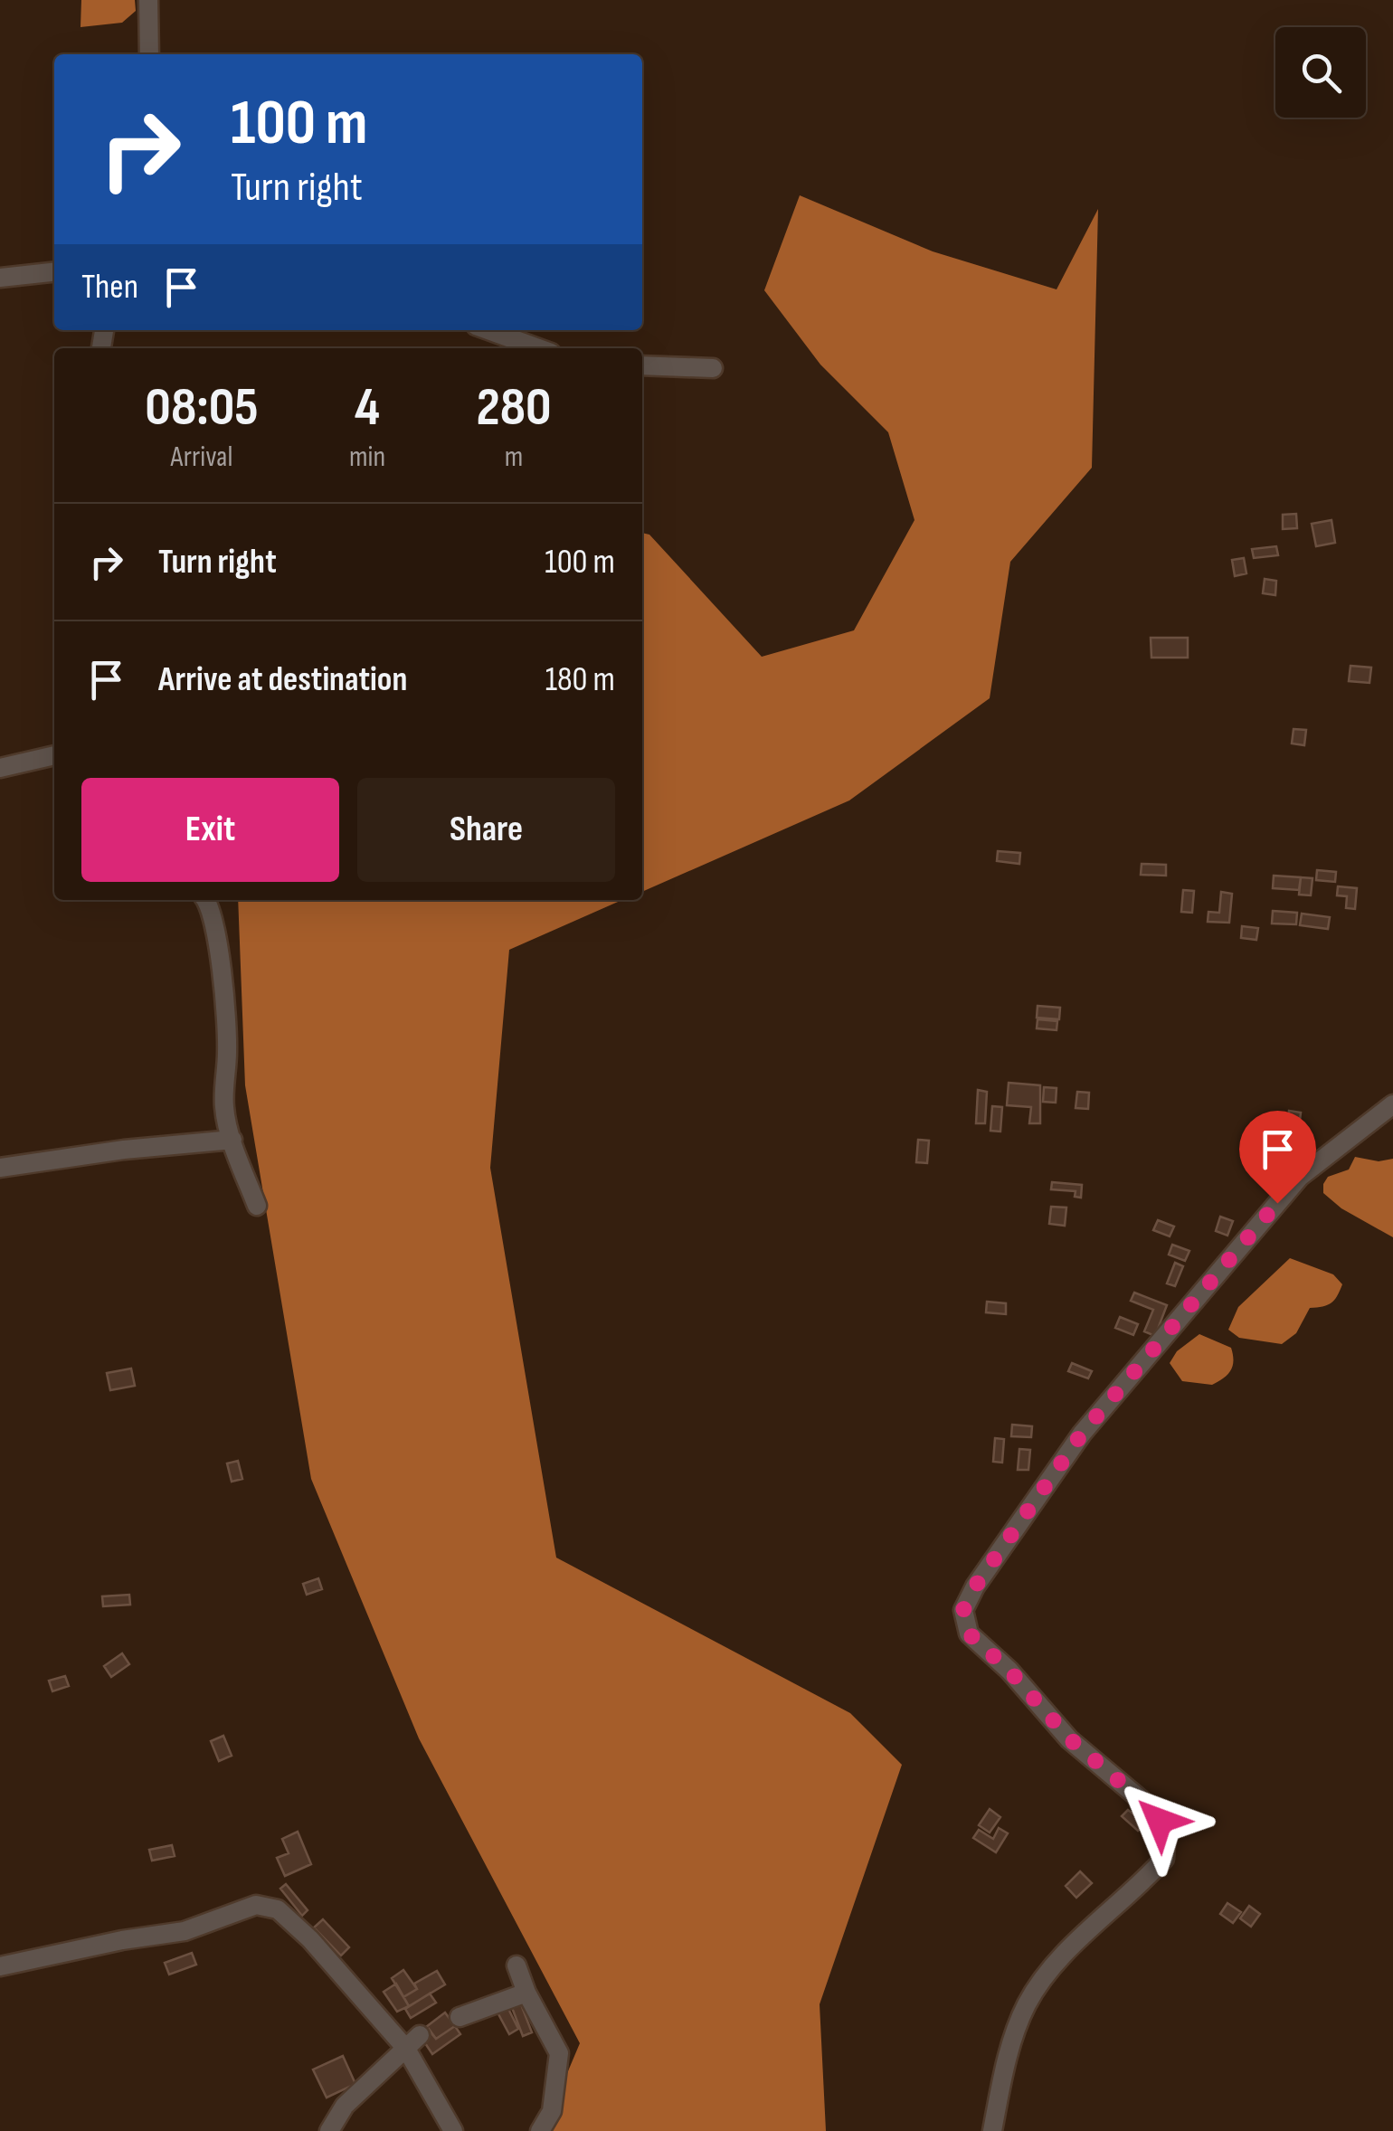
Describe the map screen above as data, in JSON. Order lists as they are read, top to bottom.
{
  "page": {
    "turn": ["100 m", "Turn right"],
    "then": "Then",
    "eta": [
      "08:05",
      "Arrival",
      "4",
      "min",
      "280",
      "m"
    ],
    "list": [
      {
        "name": "Turn right",
        "value": "100 m"
      },
      {
        "name": "Arrive at destination",
        "value": "180 m"
      }
    ],
    "buttons": ["Exit", "Share"]
  }
}
